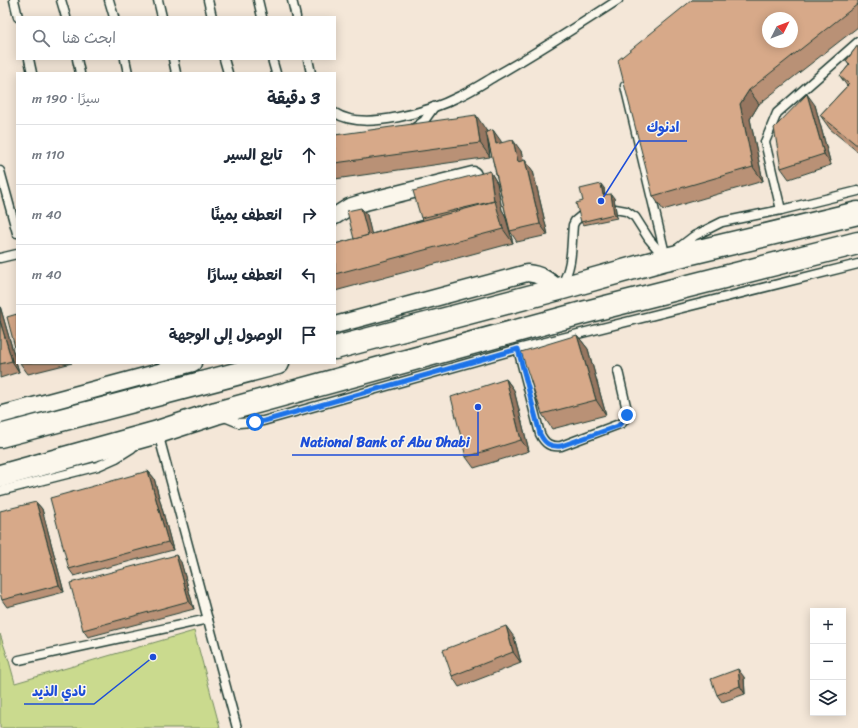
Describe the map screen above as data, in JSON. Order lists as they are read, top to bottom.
{
  "places": ["ادنوك", "National Bank of Abu Dhabi", "نادي الذيد"],
  "north": "top right",
  "page": {
    "search": "ابحث هنا",
    "heading": ["3 دقيقة", "سيرًا · 190 m"],
    "list": [
      ["تابع السير", "110 m"],
      ["انعطف يمينًا", "40 m"],
      ["انعطف يسارًا", "40 m"],
      "الوصول إلى الوجهة"
    ],
    "map_buttons": ["+", "−"]
  }
}
